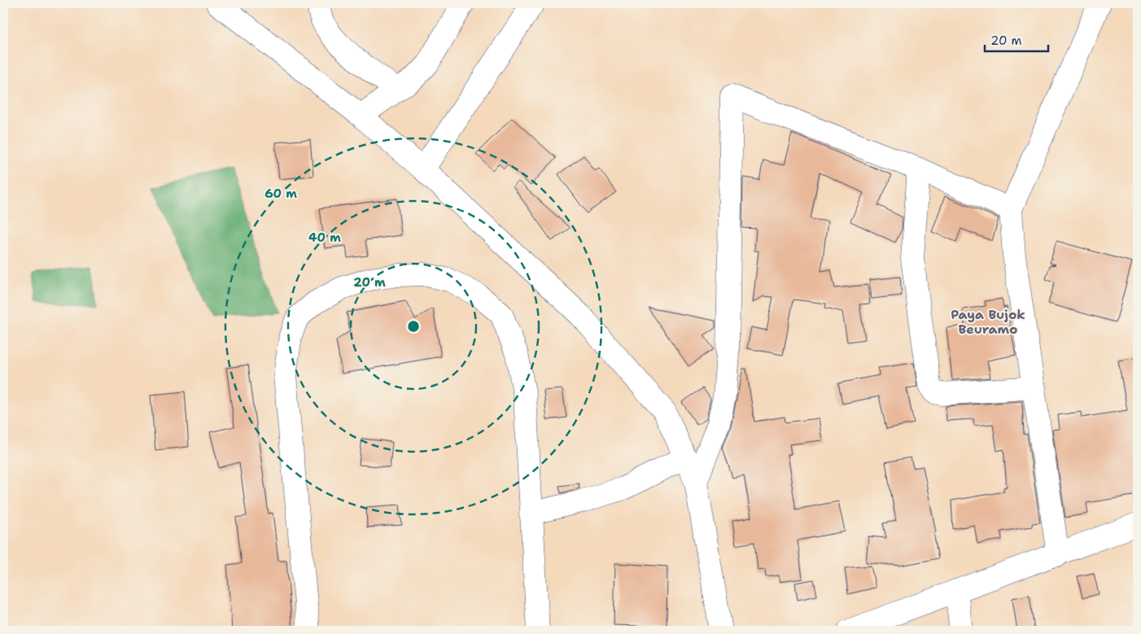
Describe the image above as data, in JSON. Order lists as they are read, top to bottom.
{
  "districts": ["Paya Bujok Beuramo"],
  "scale_bar": "20 m",
  "rings": ["60 m", "40 m", "20 m"]
}
